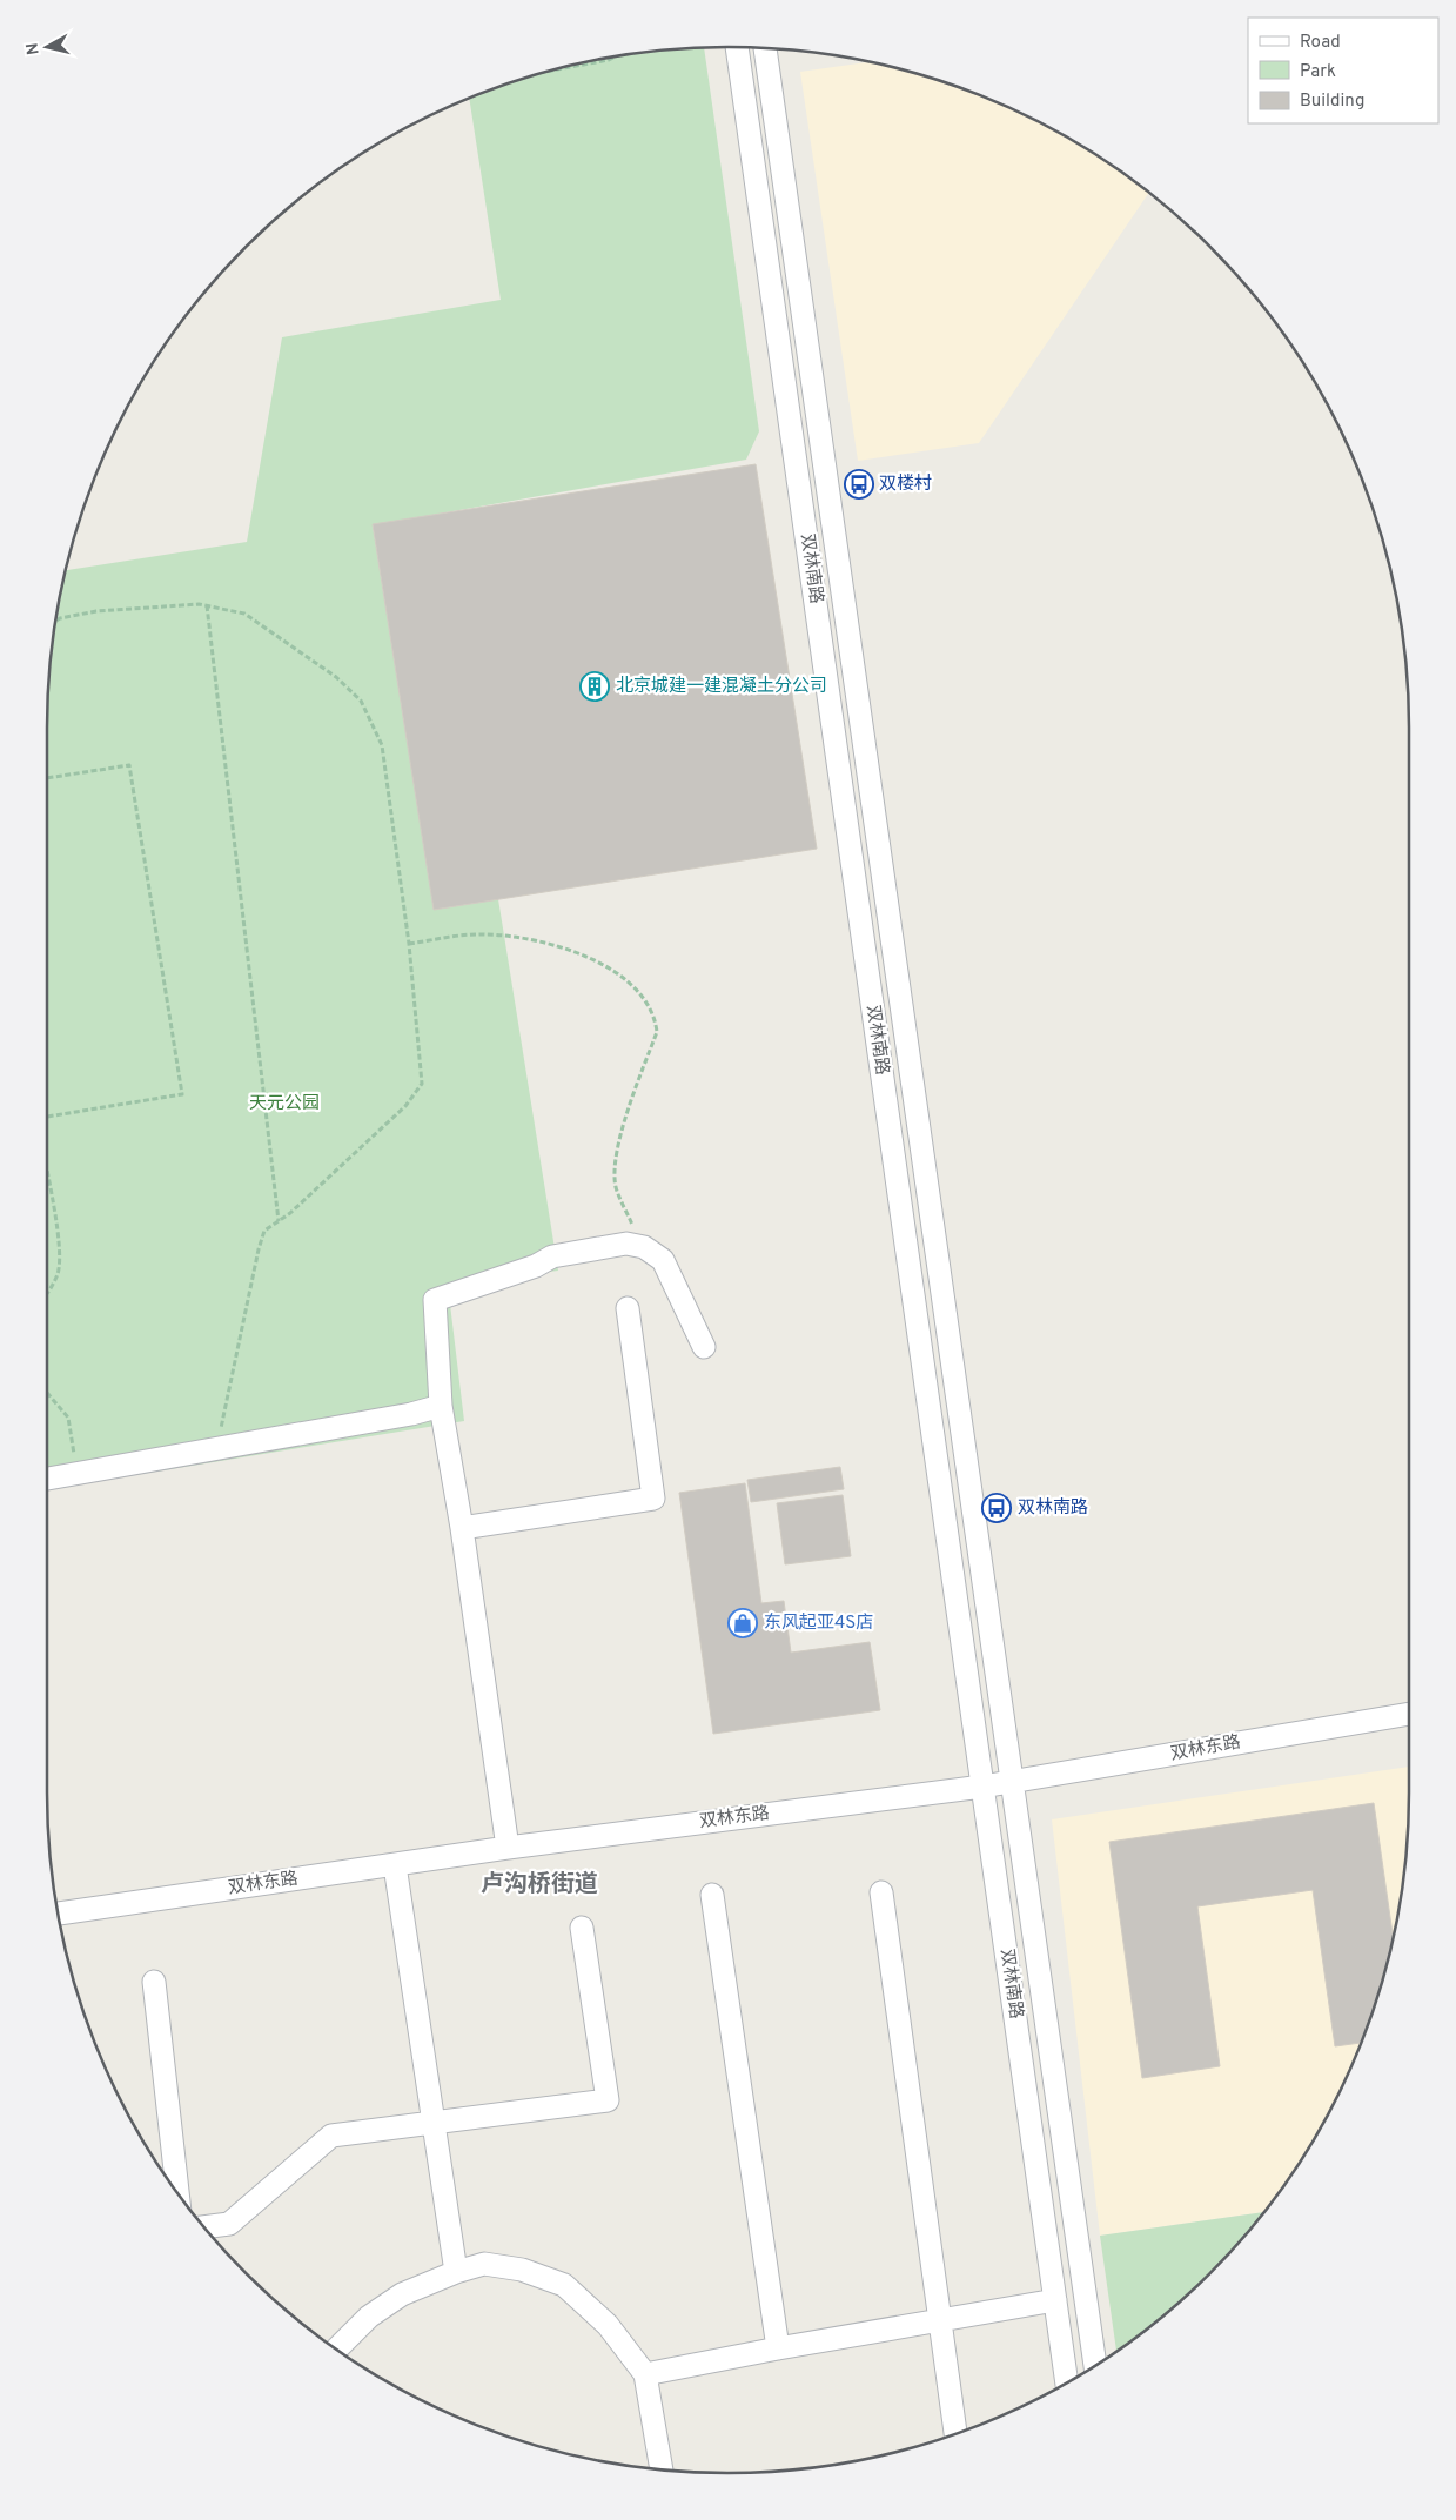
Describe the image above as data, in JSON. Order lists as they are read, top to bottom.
{
  "streets": {
    "street": ["双林南路", "双林东路"]
  },
  "crossings": [
    ["双林南路", "双林东路"]
  ],
  "districts": ["卢沟桥街道"],
  "parks": ["天元公园"],
  "places": {
    "bus stop": ["双楼村", "双林南路"],
    "building": ["北京城建一建混凝土分公司"],
    "shop": ["东风起亚4S店"]
  },
  "legend": ["Road", "Park", "Building"],
  "north": "left"
}
